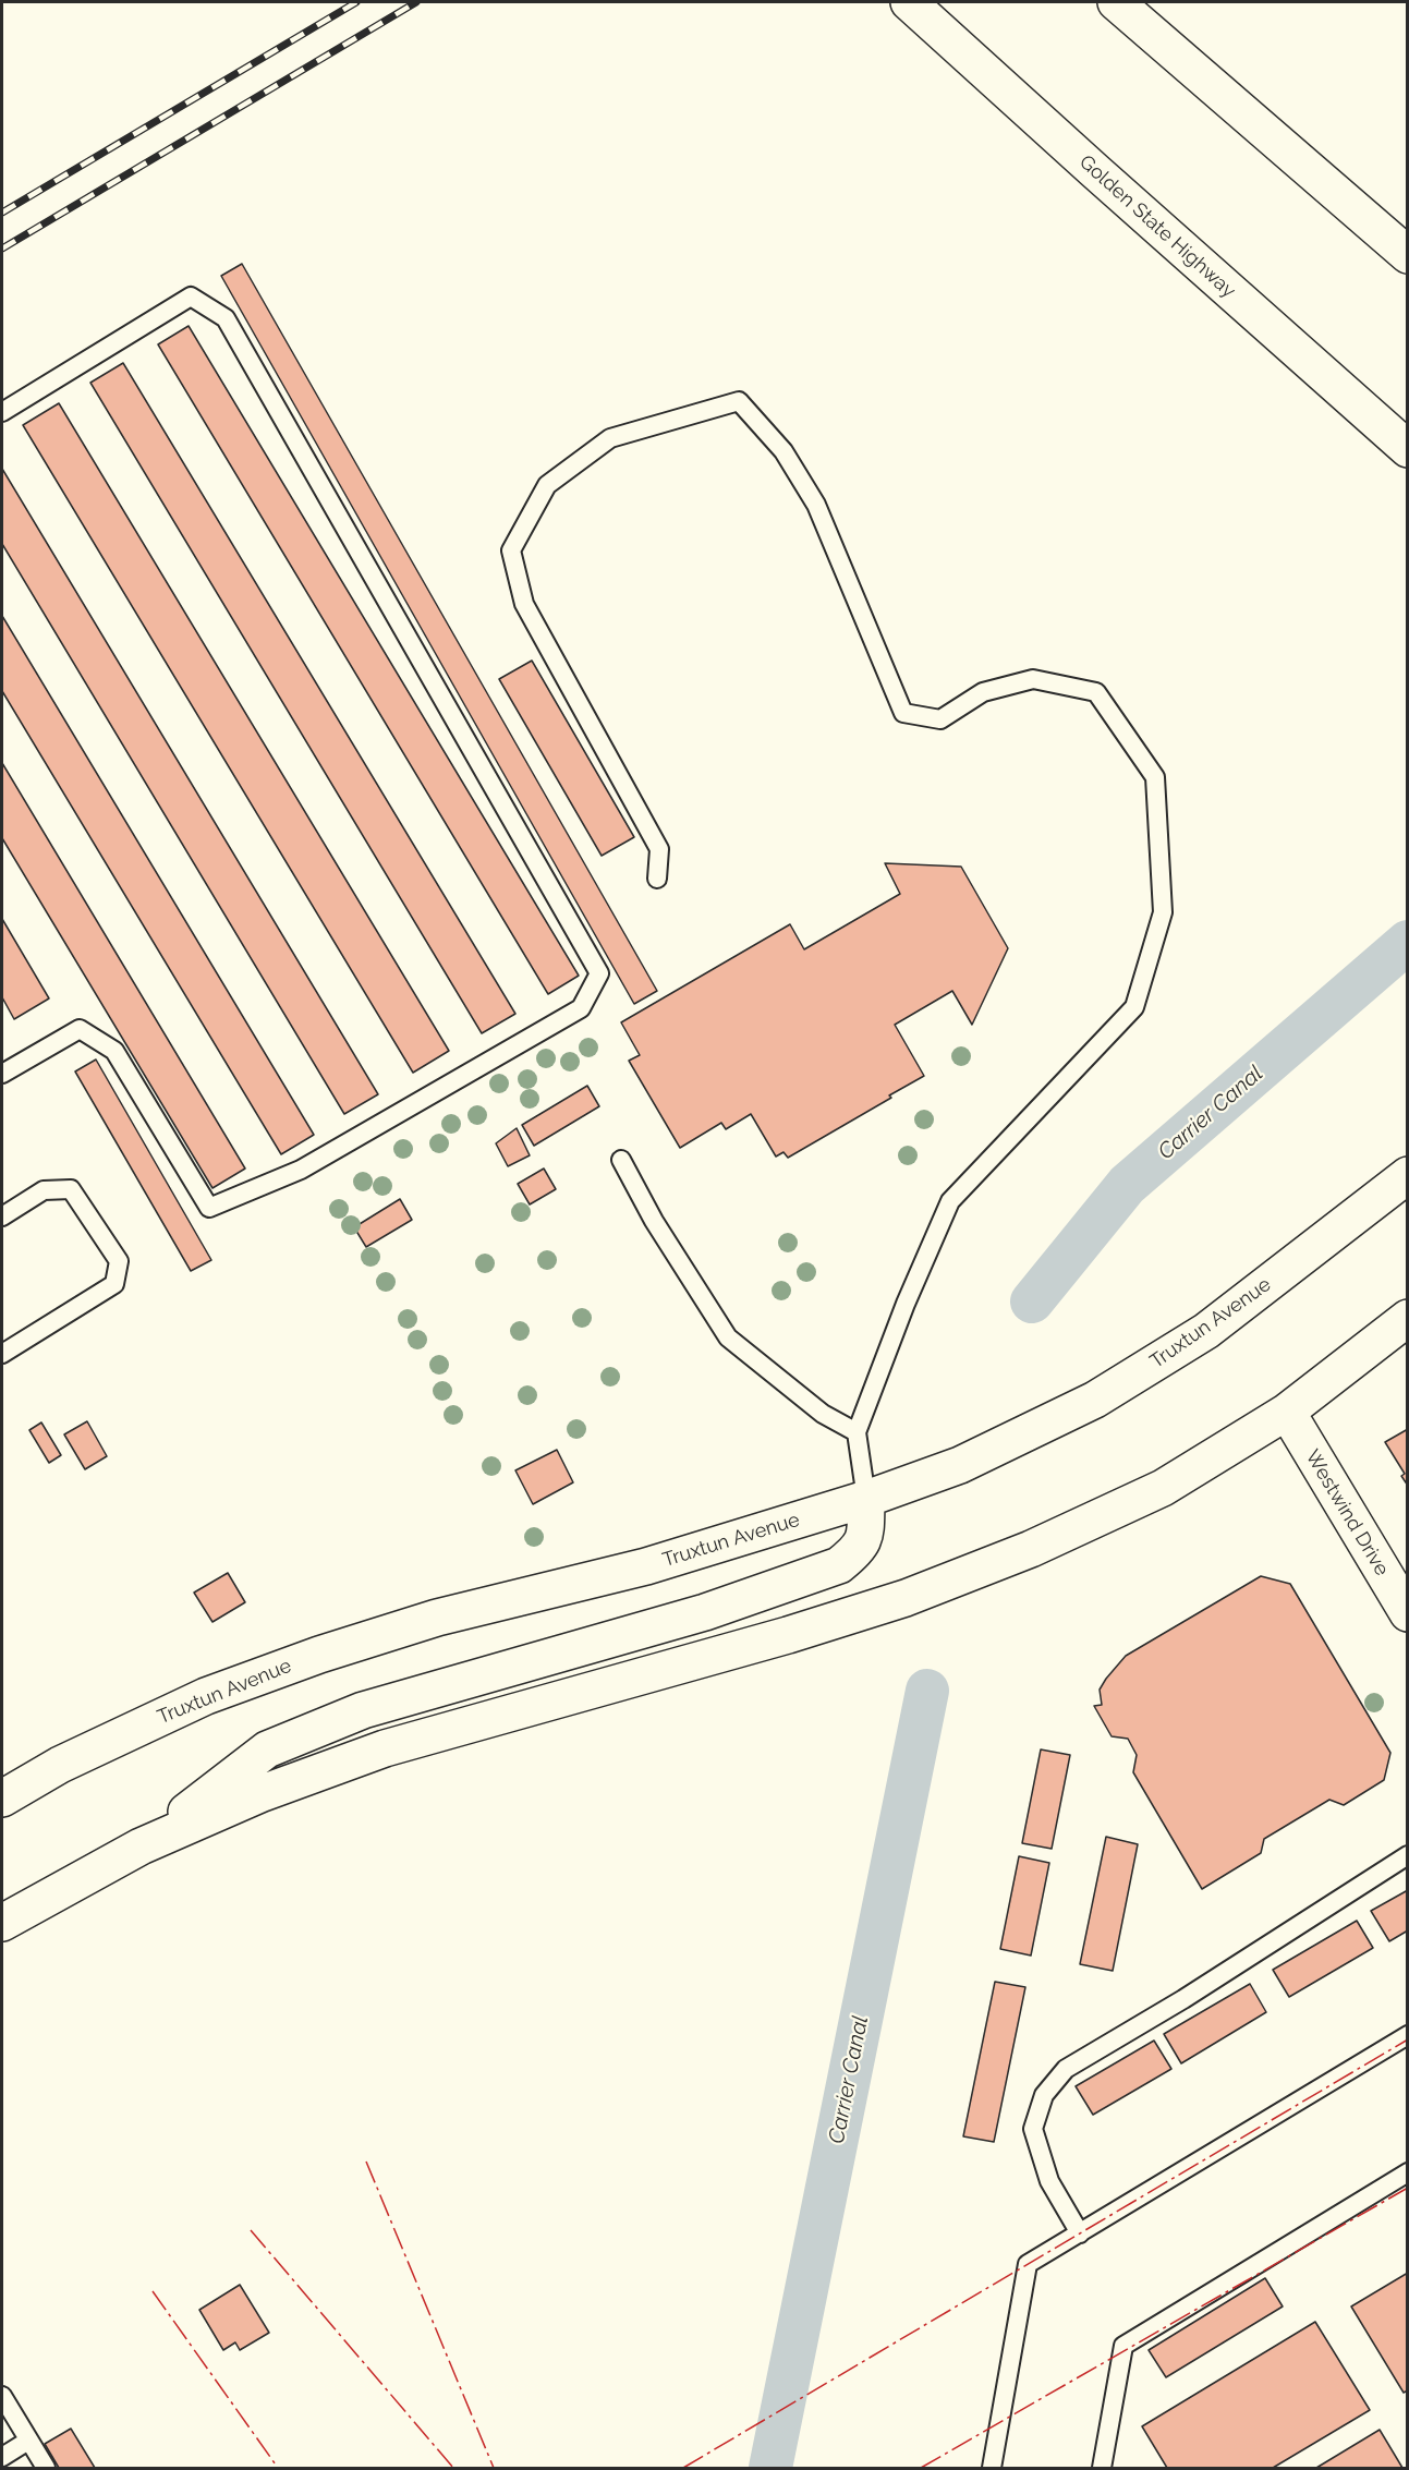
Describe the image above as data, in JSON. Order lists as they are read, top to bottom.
{
  "streets": {
    "main road": ["Golden State Highway", "Truxtun Avenue", "Westwind Drive"]
  },
  "water": ["Carrier Canal"]
}
